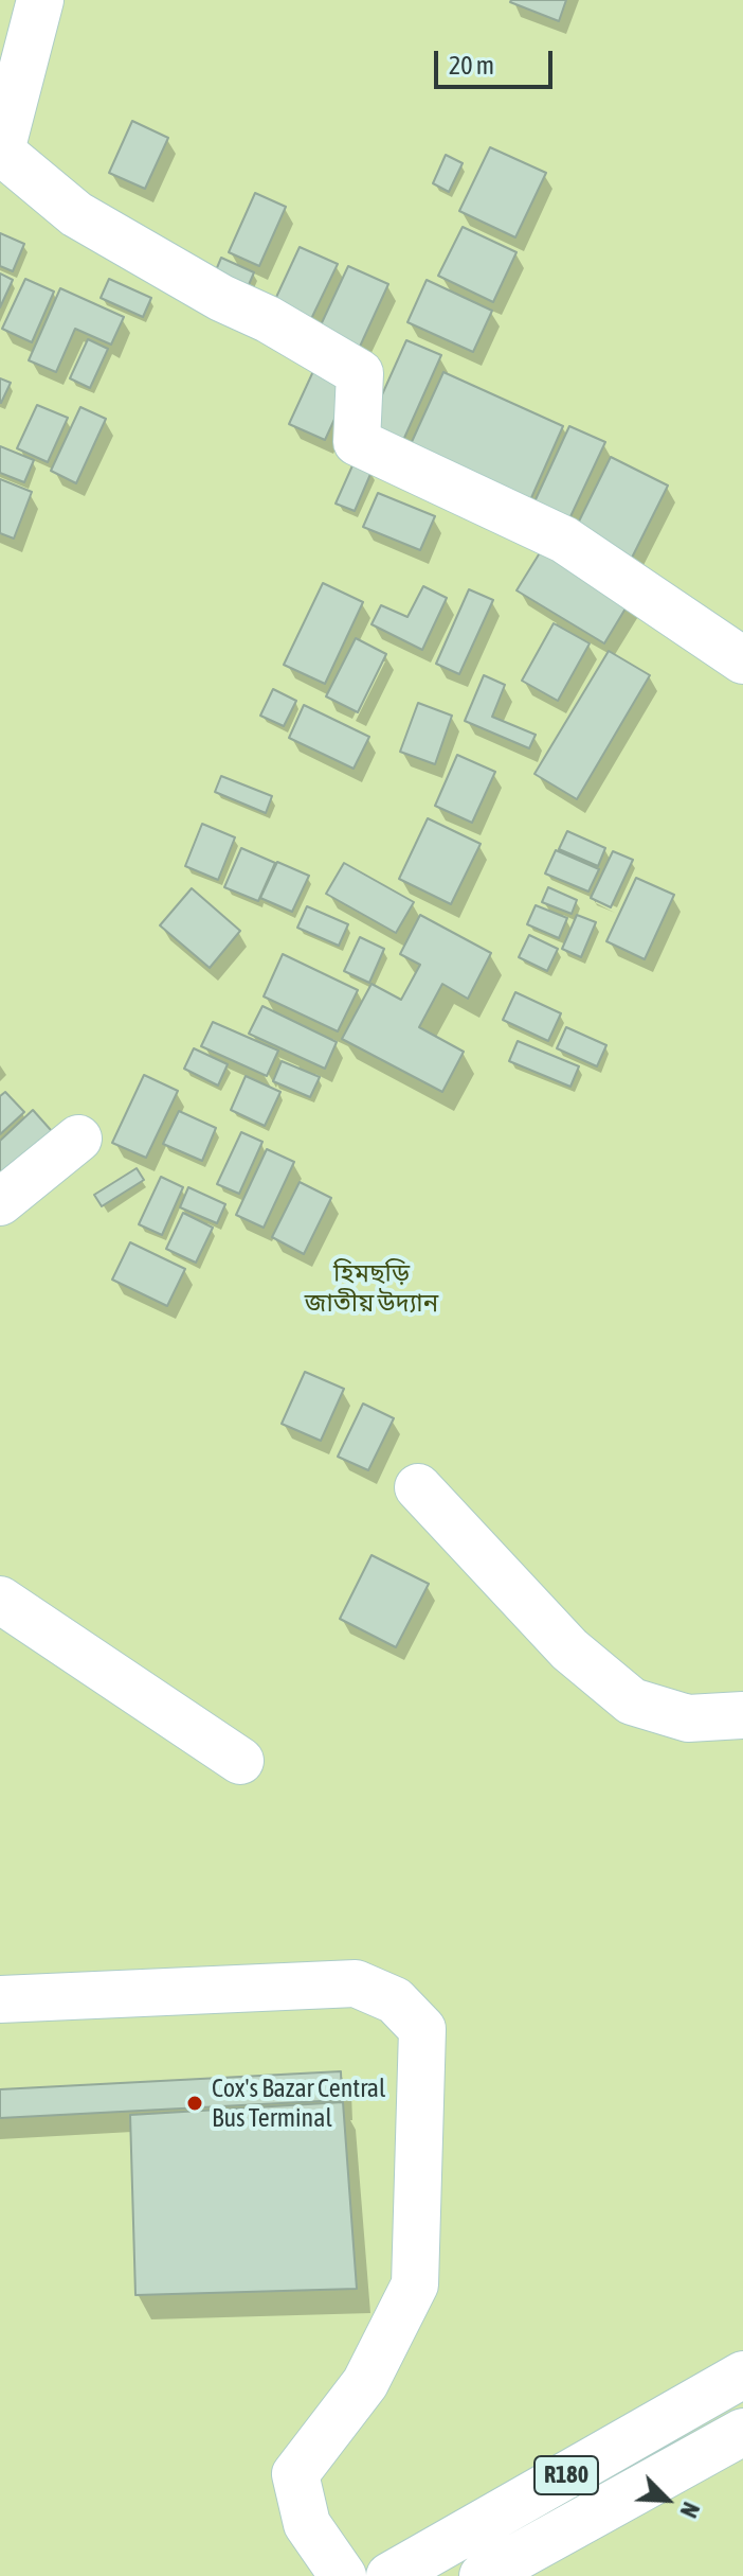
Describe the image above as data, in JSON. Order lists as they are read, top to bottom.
{
  "streets": {
    "main road": ["R180"]
  },
  "parks": ["হিমছড়ি জাতীয় উদ্যান"],
  "places": ["Cox's Bazar Central Bus Terminal"],
  "scale_bar": "20 m",
  "north": "bottom right"
}
